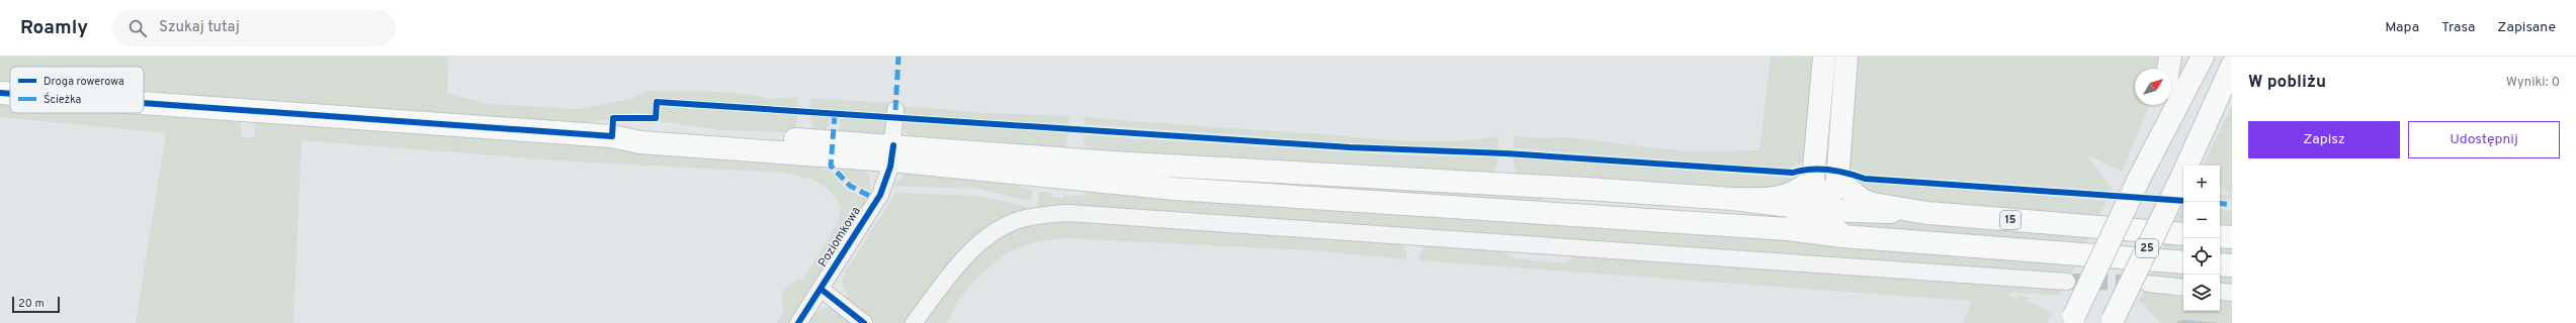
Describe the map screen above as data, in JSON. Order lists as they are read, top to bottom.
{
  "streets": {
    "main road": ["15", "25"],
    "street": ["Poziomkowa"]
  },
  "legend": ["Droga rowerowa", "Ścieżka"],
  "scale_bar": "20 m",
  "north": "top right",
  "page": {
    "header": "Roamly",
    "search": "Szukaj tutaj",
    "nav": ["Mapa", "Trasa", "Zapisane"],
    "heading": ["W pobliżu", "Wyniki: 0"],
    "buttons": ["Zapisz", "Udostępnij"],
    "map_buttons": ["+", "−"],
    "scale": "20 m"
  }
}
